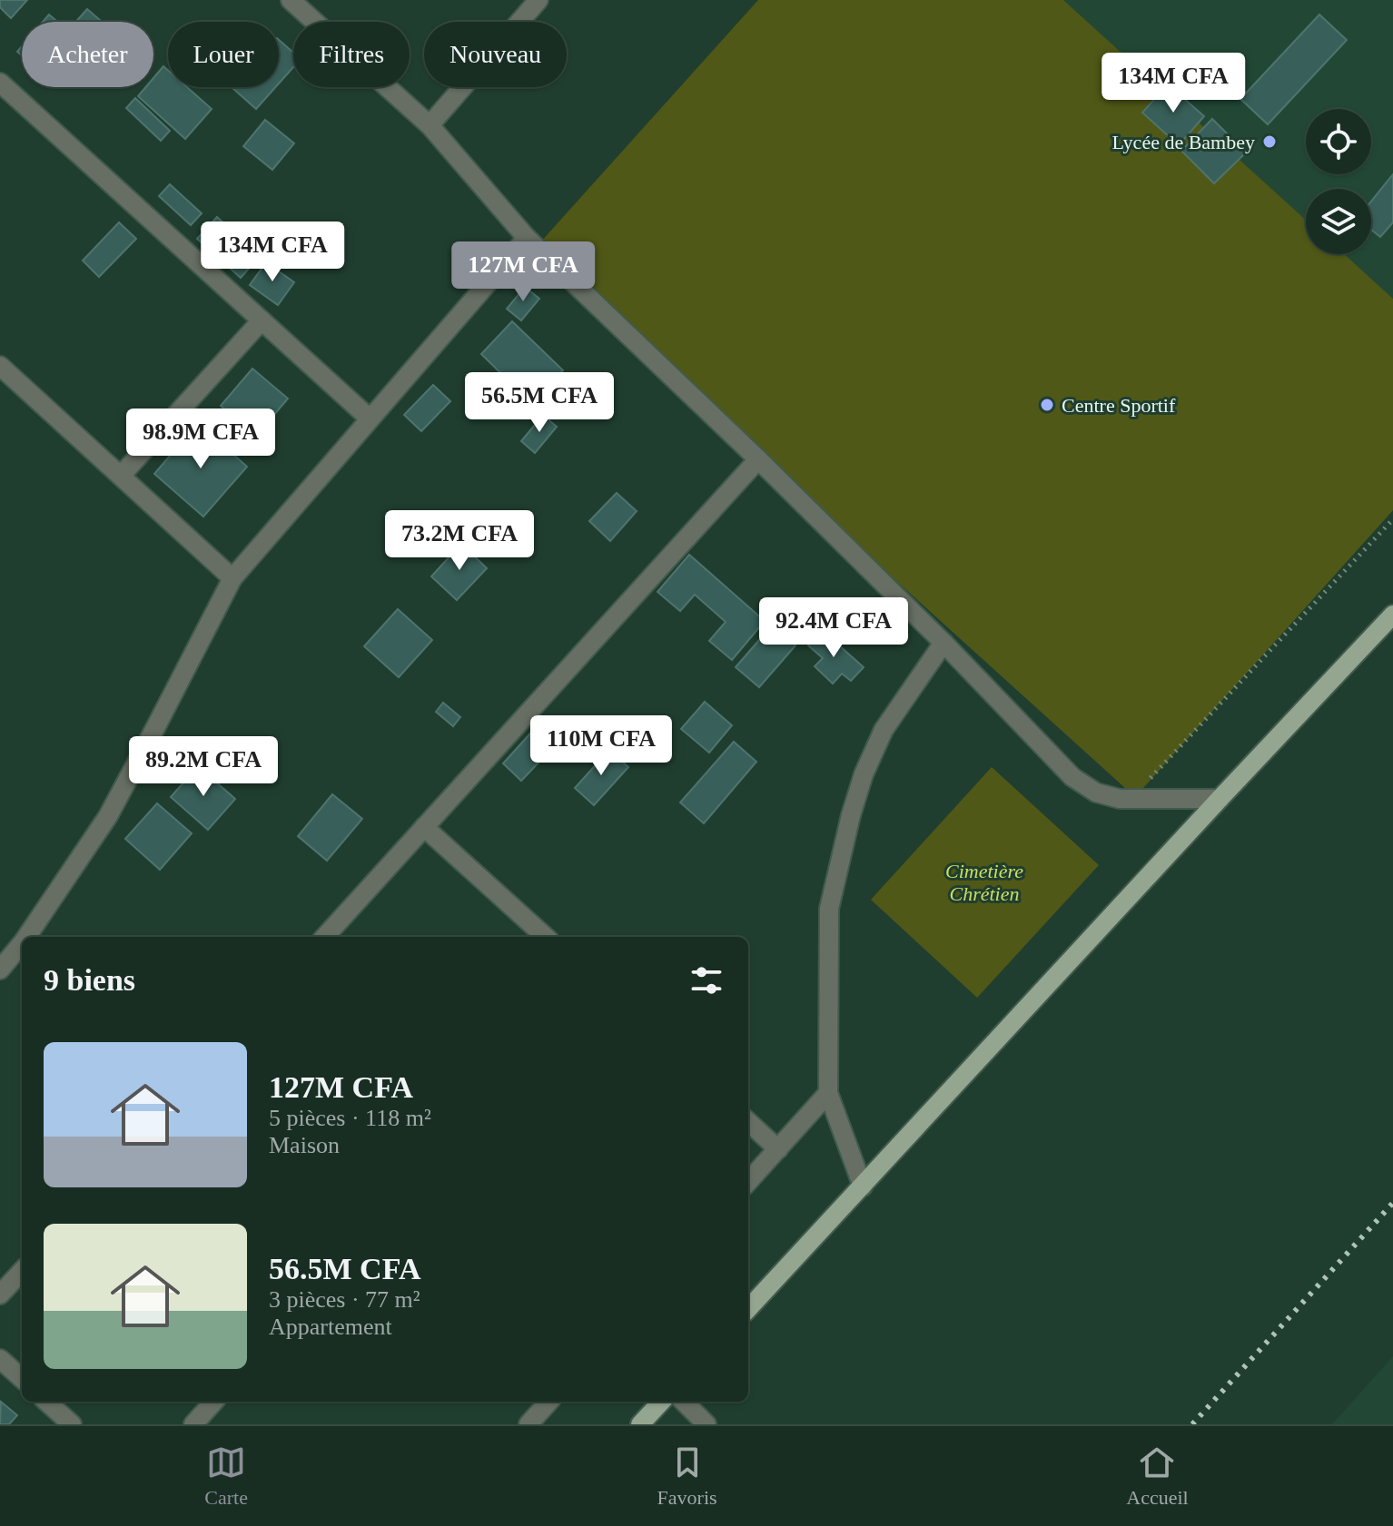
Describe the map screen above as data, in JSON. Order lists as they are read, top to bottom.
{
  "parks": ["Cimetière Chrétien"],
  "places": ["Lycée de Bambey", "Centre Sportif"],
  "page": {
    "chip": [
      "Acheter",
      "Louer",
      "Filtres",
      "Nouveau"
    ],
    "price": [
      "134M CFA",
      "134M CFA",
      "127M CFA",
      "56.5M CFA",
      "98.9M CFA",
      "73.2M CFA",
      "92.4M CFA",
      "110M CFA",
      "89.2M CFA"
    ],
    "heading": "9 biens",
    "list": [
      {
        "name": "127M CFA",
        "note": "5 pièces · 118 m² · Maison"
      },
      {
        "name": "56.5M CFA",
        "note": "3 pièces · 77 m² · Appartement"
      }
    ],
    "tabs": ["Carte", "Favoris", "Accueil"]
  }
}
